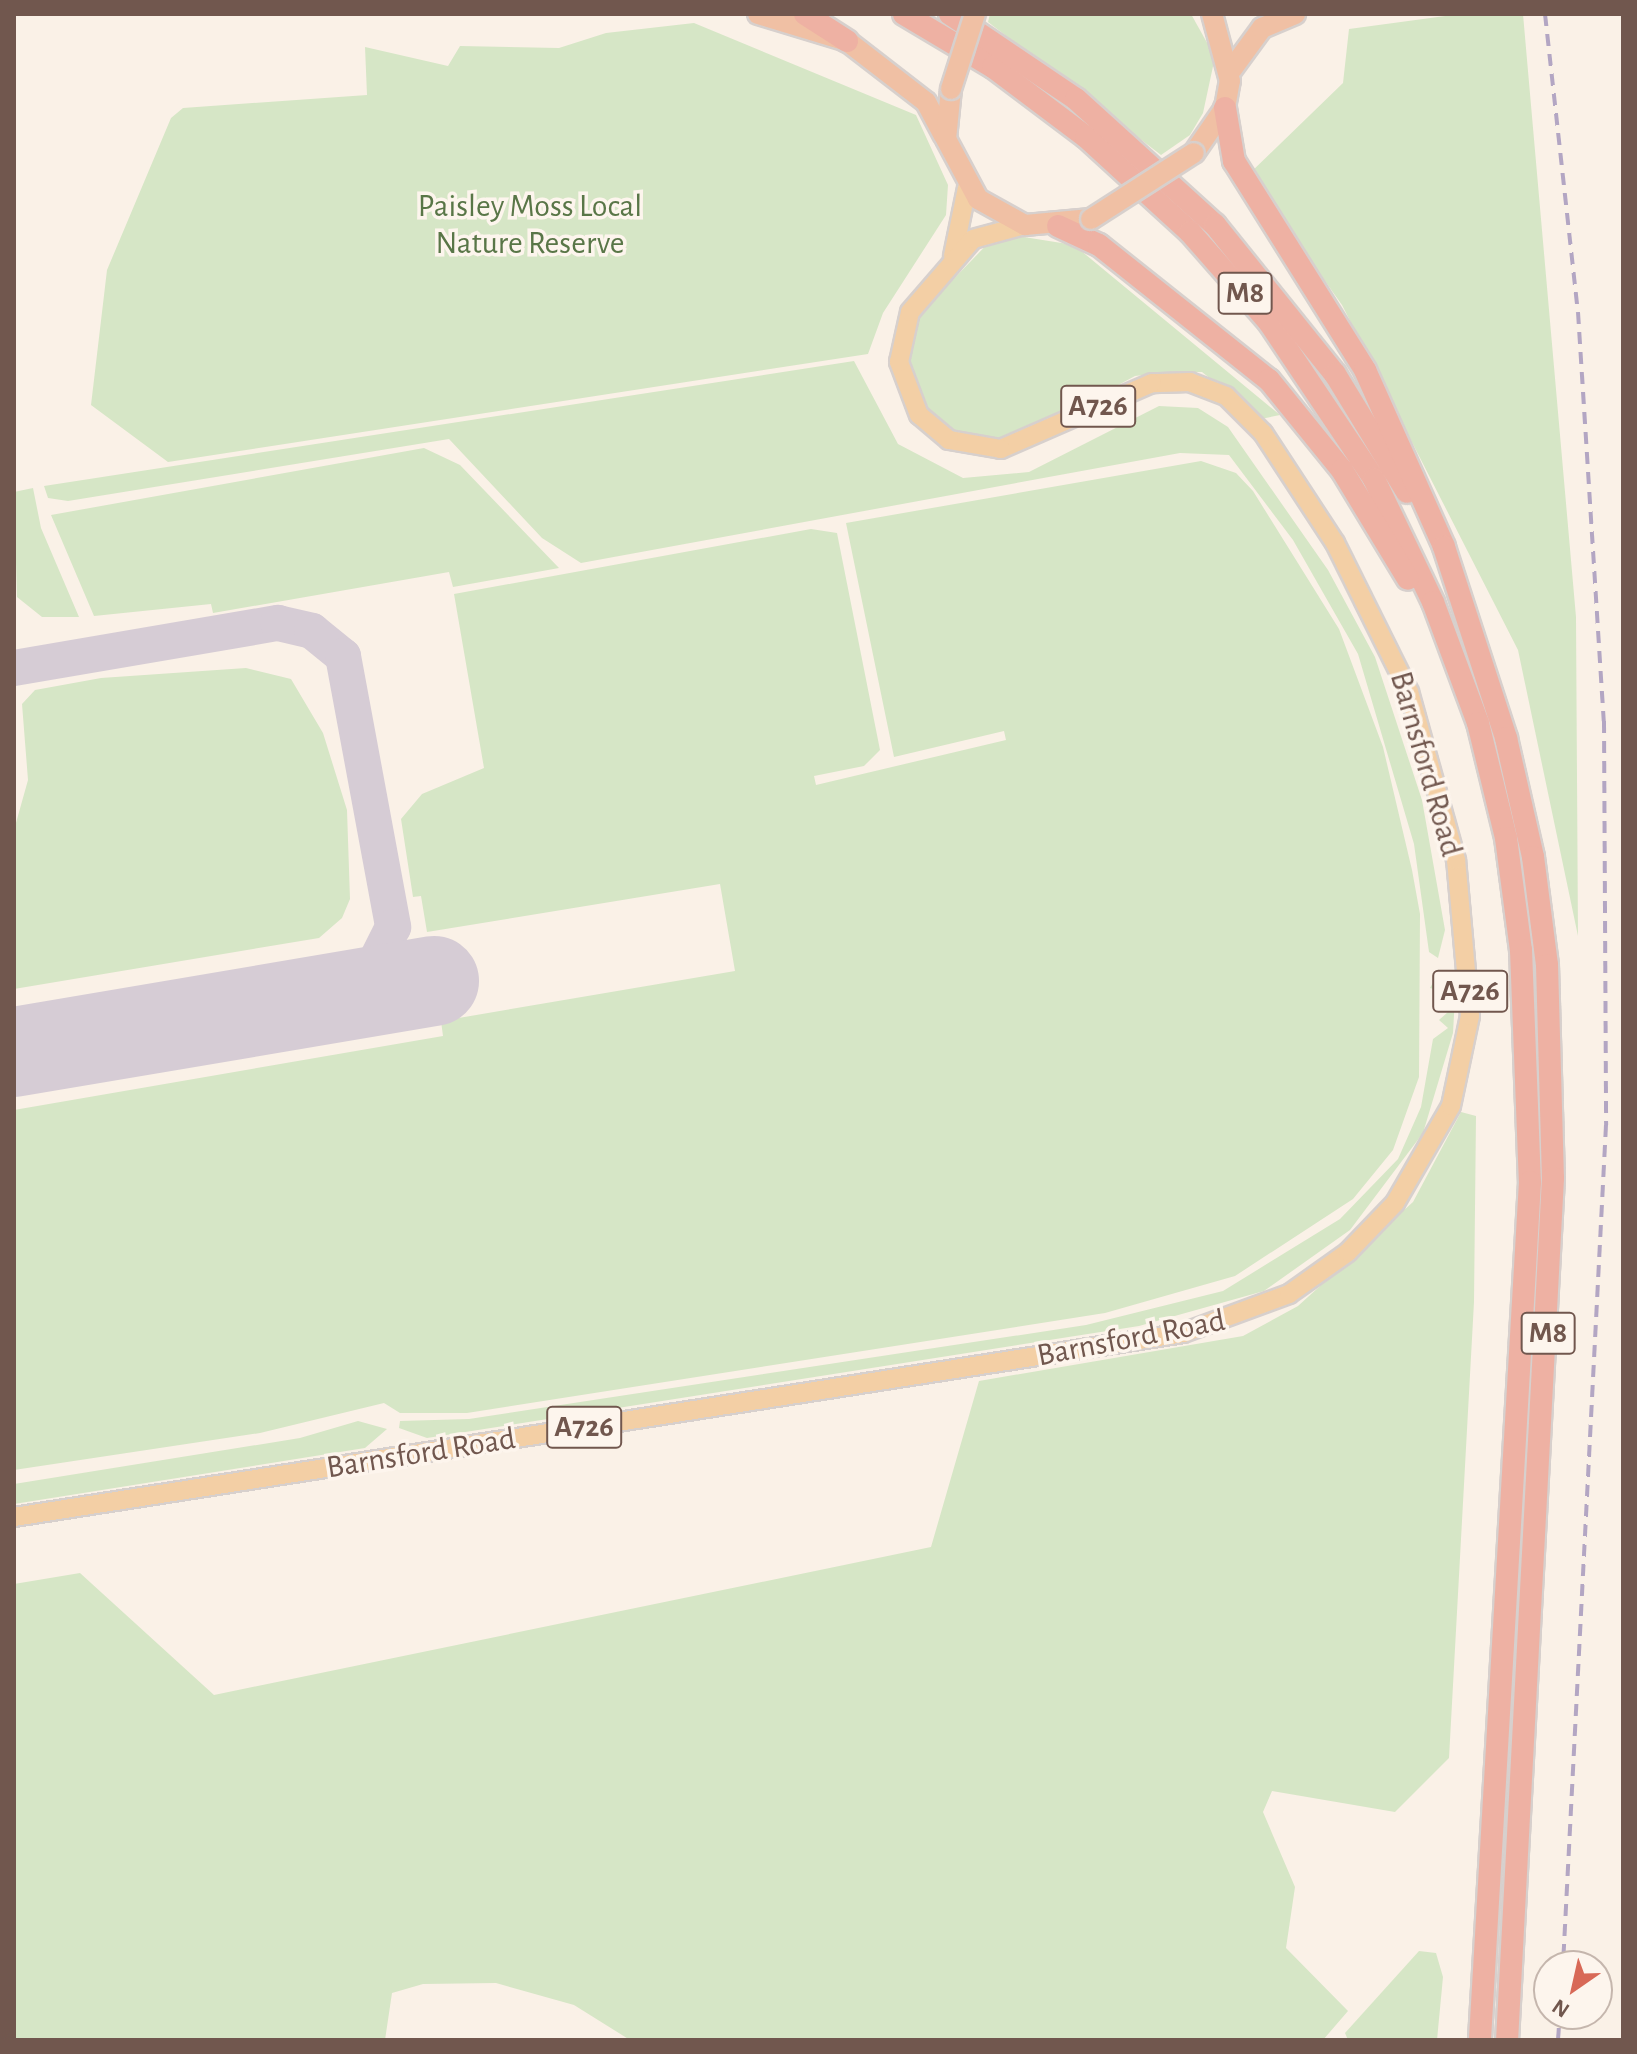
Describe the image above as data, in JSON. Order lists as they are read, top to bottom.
{
  "streets": {
    "highway": ["M8", "A726"],
    "main road": ["Barnsford Road"]
  },
  "crossings": [
    ["M8", "A726"],
    ["A726", "Barnsford Road"]
  ],
  "parks": ["Paisley Moss Local Nature Reserve"],
  "north": "bottom left"
}
